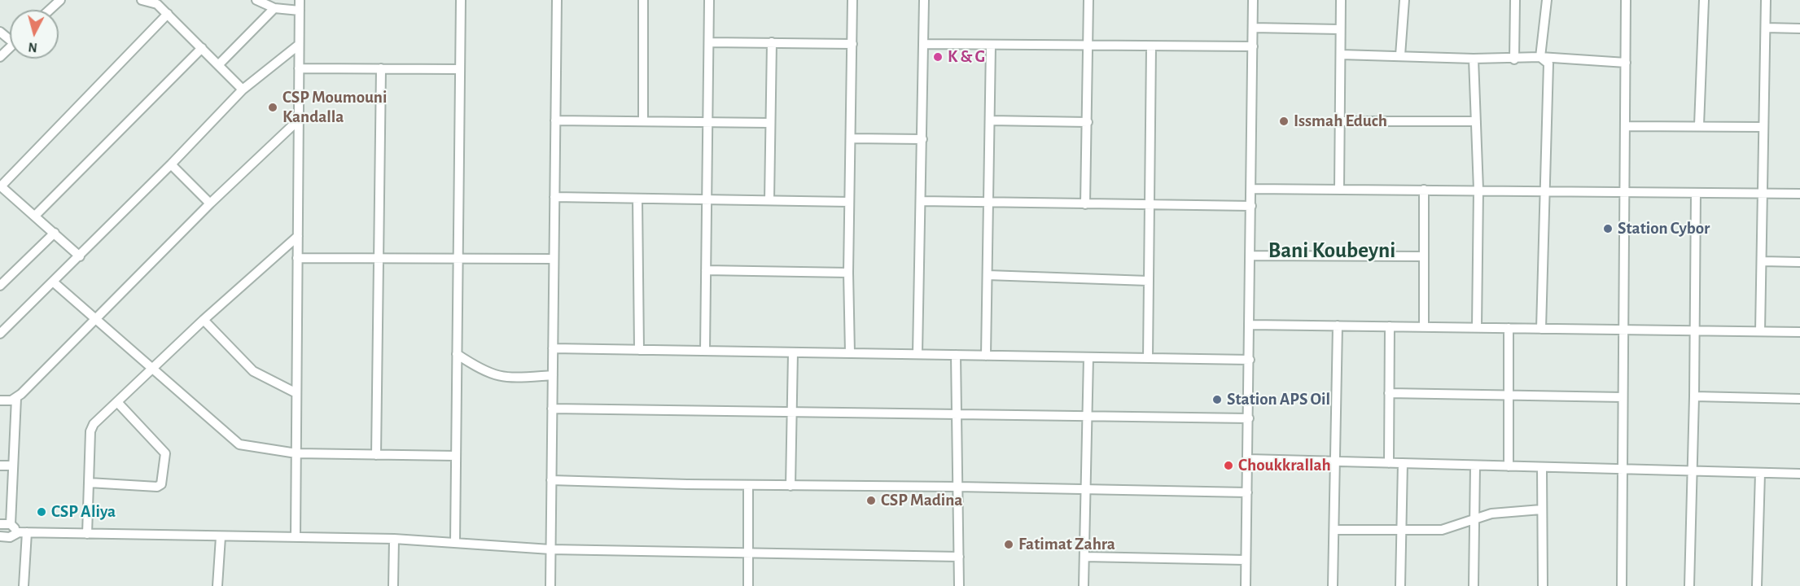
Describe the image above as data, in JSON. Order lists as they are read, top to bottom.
{
  "districts": ["Bani Koubeyni"],
  "places": [
    "K & G",
    "CSP Moumouni Kandalla",
    "Issmah Educh",
    "Station Cybor",
    "Station APS Oil",
    "Choukkrallah",
    "CSP Madina",
    "CSP Aliya",
    "Fatimat Zahra"
  ],
  "north": "bottom"
}
